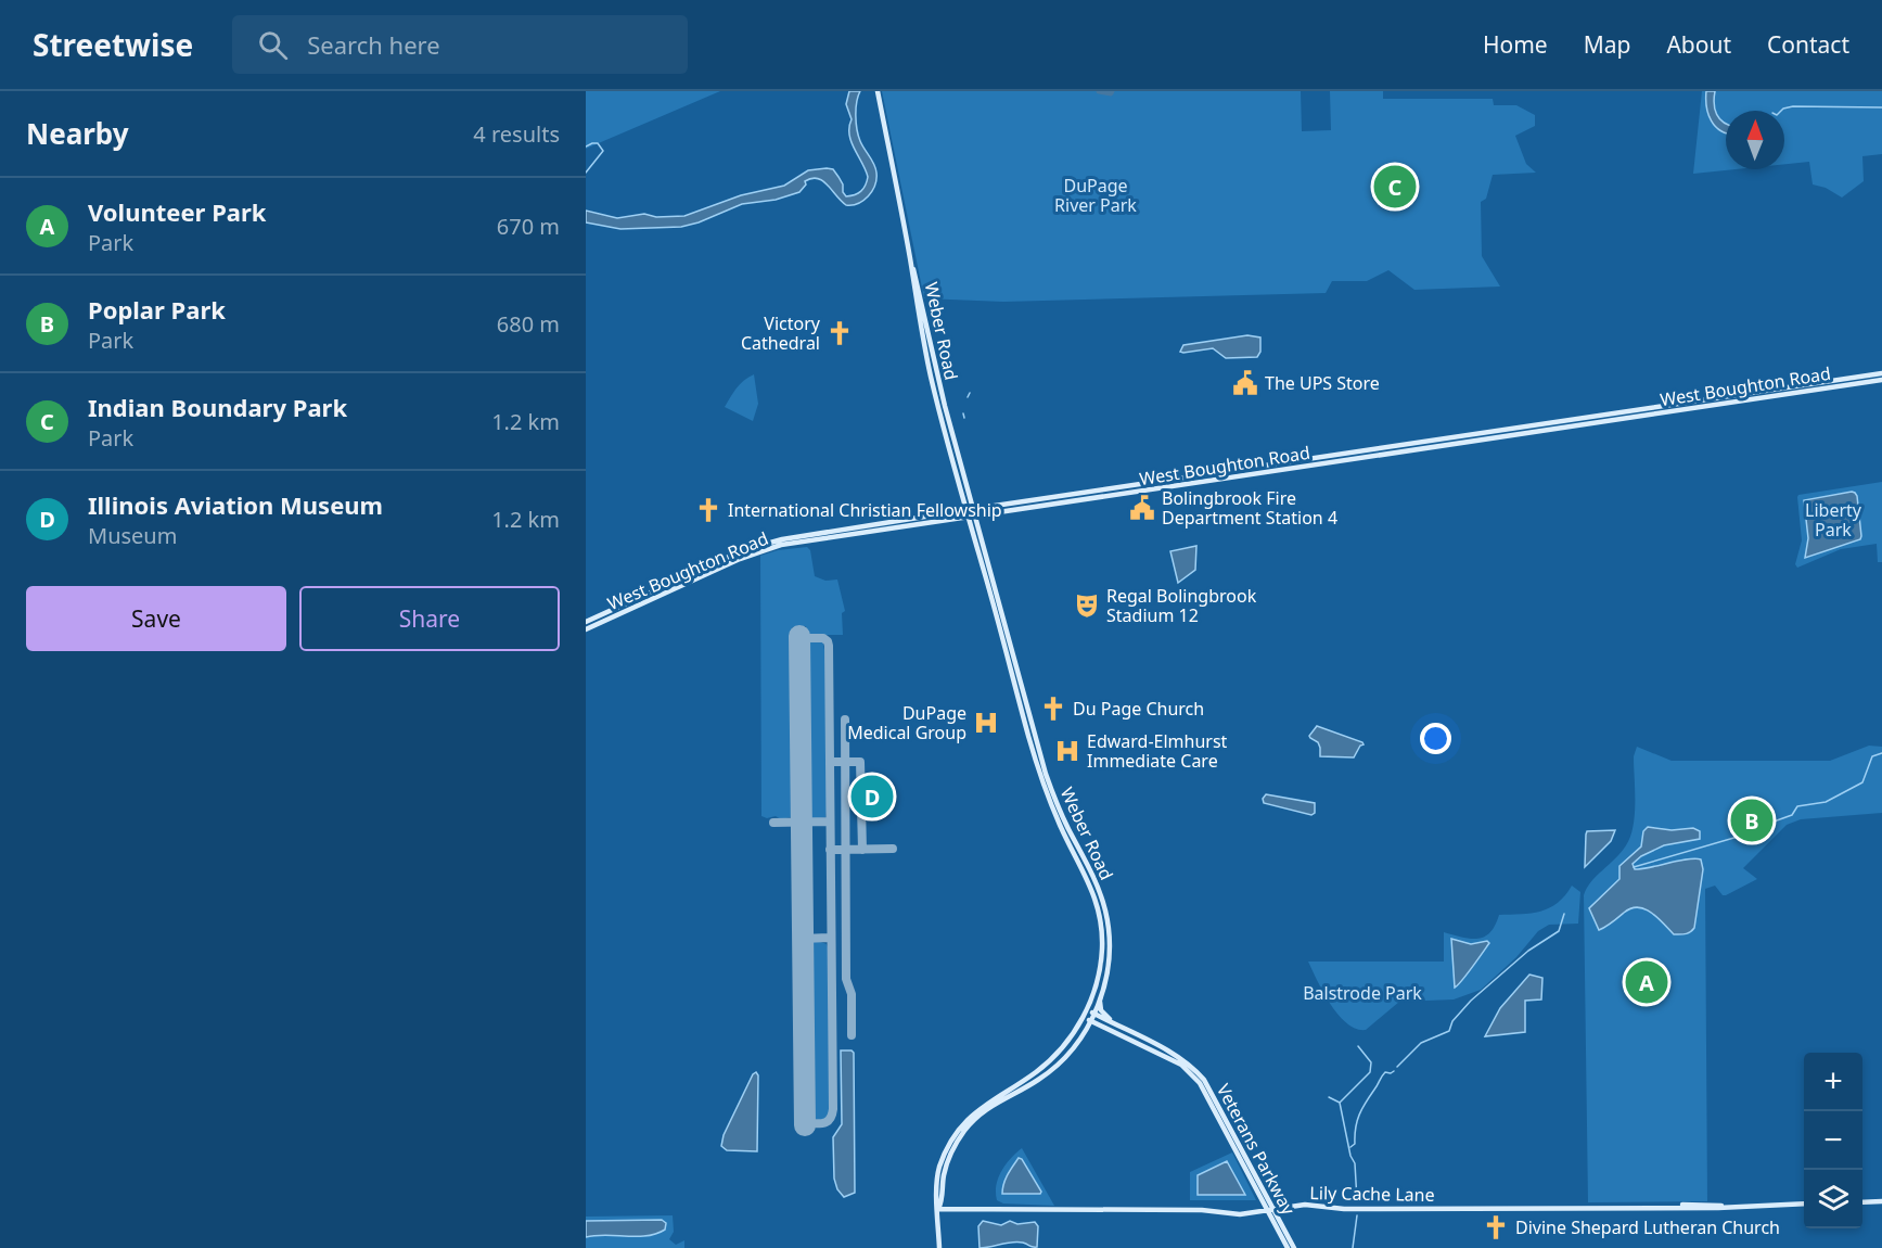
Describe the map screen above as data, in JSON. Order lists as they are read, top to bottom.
{
  "streets": {
    "main road": [
      "Weber Road",
      "West Boughton Road",
      "Veterans Parkway",
      "Lily Cache Lane"
    ]
  },
  "crossings": [
    ["Weber Road", "West Boughton Road"],
    ["Weber Road", "Veterans Parkway"],
    ["Weber Road", "Lily Cache Lane"],
    ["Veterans Parkway", "Lily Cache Lane"]
  ],
  "parks": ["DuPage River Park", "Liberty Park", "Balstrode Park"],
  "places": {
    "church": [
      "Victory Cathedral",
      "International Christian Fellowship",
      "Du Page Church",
      "Divine Shepard Lutheran Church"
    ],
    "public building": ["The UPS Store", "Bolingbrook Fire Department Station 4"],
    "theatre": ["Regal Bolingbrook Stadium 12"],
    "hospital": ["DuPage Medical Group", "Edward-Elmhurst Immediate Care"]
  },
  "north": "top",
  "page": {
    "header": "Streetwise",
    "search": "Search here",
    "nav": [
      "Home",
      "Map",
      "About",
      "Contact"
    ],
    "heading": ["Nearby", "4 results"],
    "pins": [
      "C",
      "D",
      "B",
      "A"
    ],
    "list": [
      {
        "mark": "A",
        "name": "Volunteer Park",
        "note": "Park",
        "value": "670 m"
      },
      {
        "mark": "B",
        "name": "Poplar Park",
        "note": "Park",
        "value": "680 m"
      },
      {
        "mark": "C",
        "name": "Indian Boundary Park",
        "note": "Park",
        "value": "1.2 km"
      },
      {
        "mark": "D",
        "name": "Illinois Aviation Museum",
        "note": "Museum",
        "value": "1.2 km"
      }
    ],
    "buttons": ["Save", "Share"],
    "map_buttons": ["+", "−"]
  }
}
